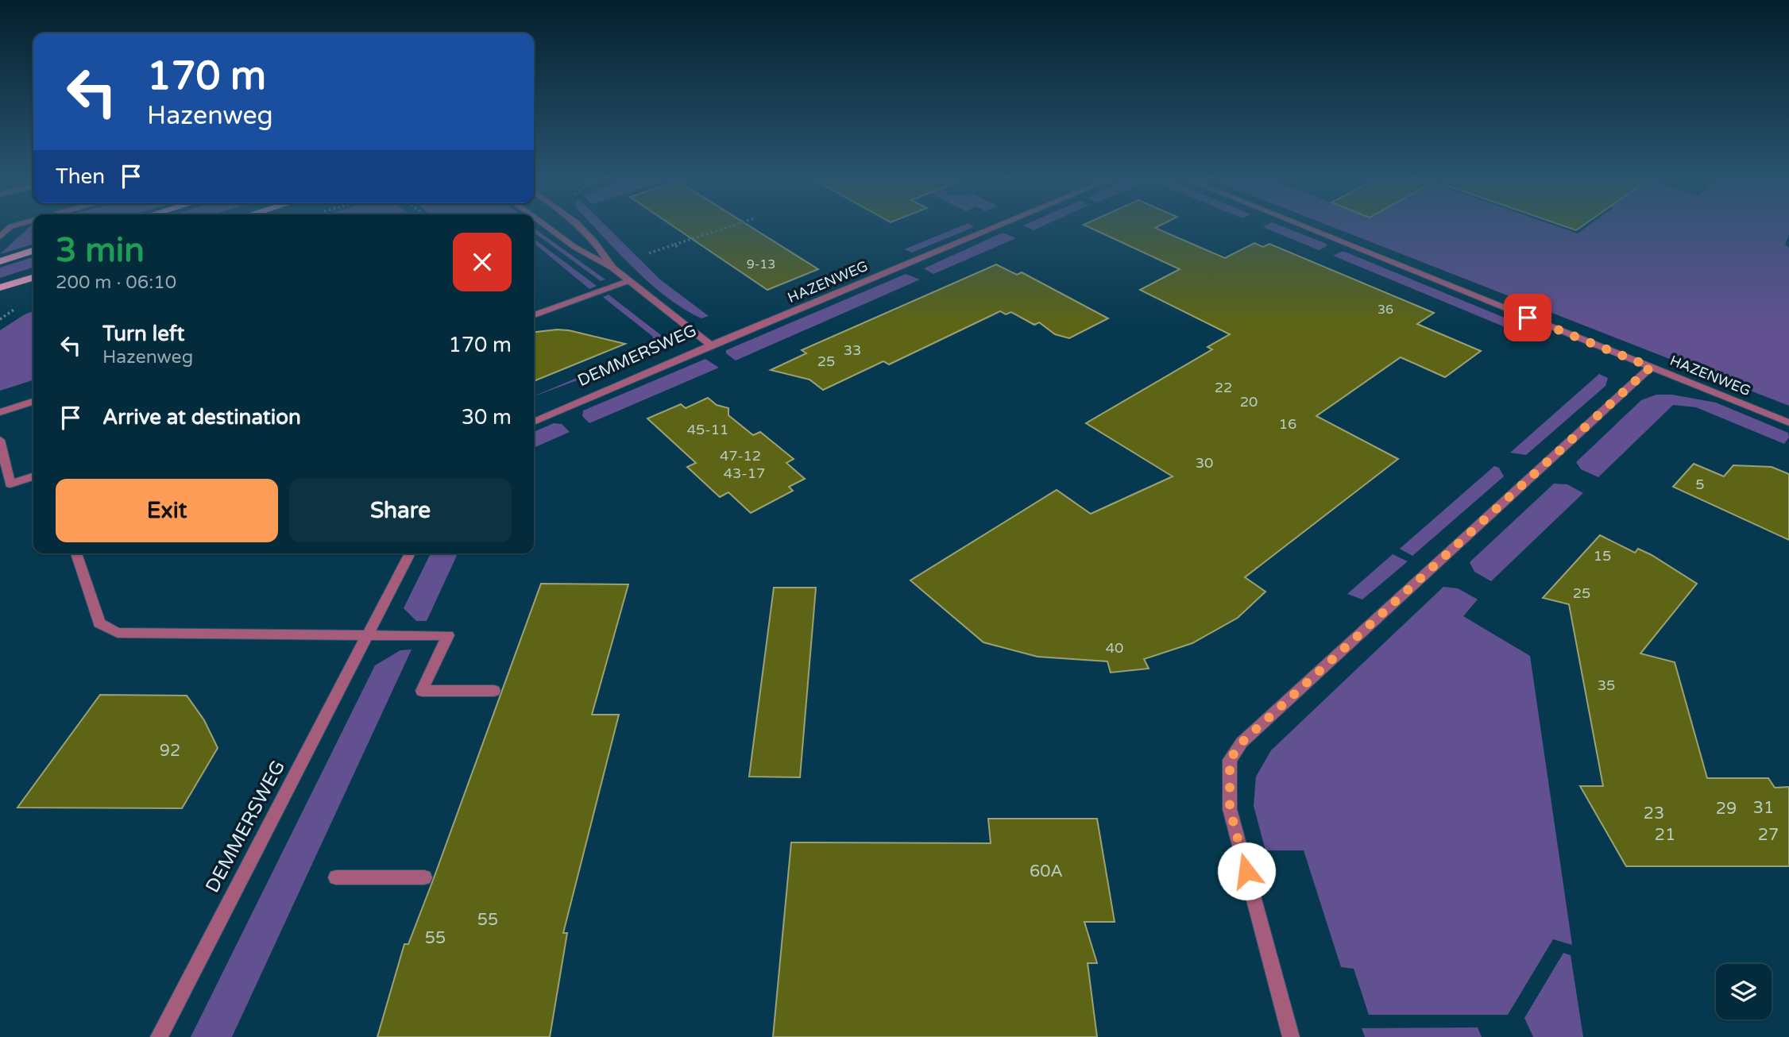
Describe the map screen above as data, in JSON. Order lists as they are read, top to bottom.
{
  "streets": {
    "street": ["HAZENWEG", "DEMMERSWEG"]
  },
  "crossings": [
    ["HAZENWEG", "DEMMERSWEG"]
  ],
  "house_numbers": [
    "9-13",
    "36",
    "33",
    "25",
    "22",
    "20",
    "16",
    "45-11",
    "47-12",
    "30",
    "43-17",
    "5",
    "15",
    "25",
    "40",
    "35",
    "92",
    "31",
    "29",
    "23",
    "21",
    "27",
    "60A",
    "55",
    "55"
  ],
  "page": {
    "turn": ["170 m", "Hazenweg"],
    "then": "Then",
    "heading": ["3 min", "200 m · 06:10"],
    "list": [
      {
        "name": "Turn left",
        "note": "Hazenweg",
        "value": "170 m"
      },
      {
        "name": "Arrive at destination",
        "value": "30 m"
      }
    ],
    "buttons": ["Exit", "Share"]
  }
}
